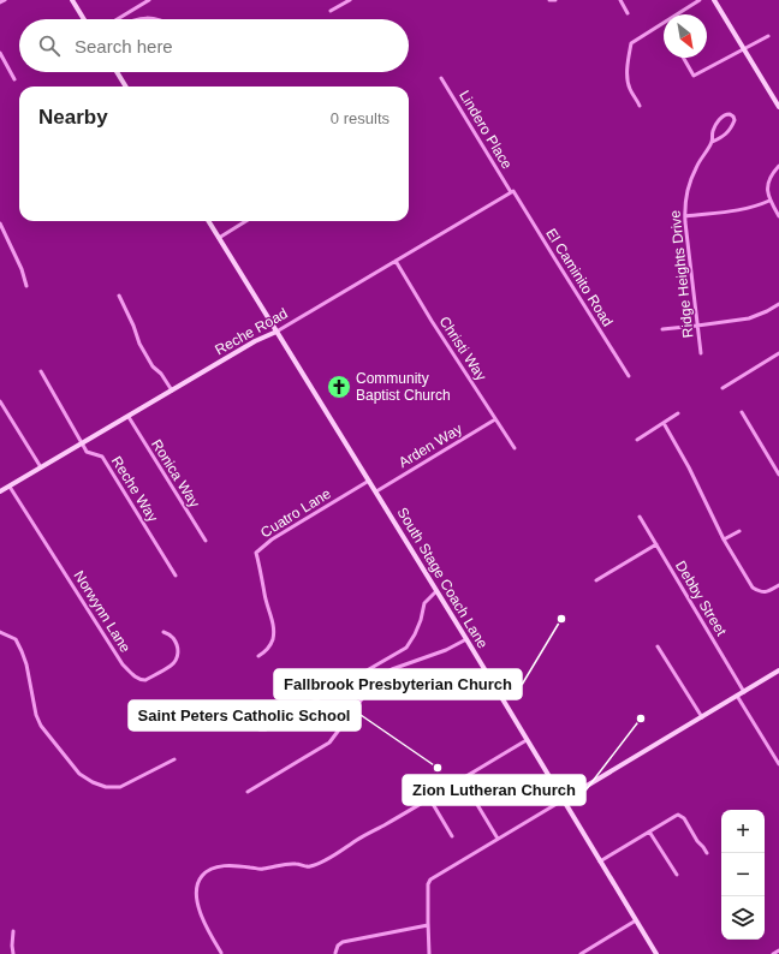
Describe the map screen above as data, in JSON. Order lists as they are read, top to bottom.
{
  "streets": {
    "main road": ["Reche Road", "South Stage Coach Lane"],
    "street": [
      "Lindero Place",
      "Ridge Heights Drive",
      "El Caminito Road",
      "Christi Way",
      "Arden Way",
      "Ronica Way",
      "Reche Way",
      "Cuatro Lane",
      "Debby Street",
      "Norwynn Lane"
    ]
  },
  "crossings": [
    ["Lindero Place", "El Caminito Road"],
    ["Lindero Place", "Reche Road"],
    ["El Caminito Road", "Reche Road"],
    ["Reche Road", "Christi Way"],
    ["Reche Road", "Ronica Way"],
    ["Reche Road", "Reche Way"],
    ["Reche Road", "South Stage Coach Lane"],
    ["Reche Road", "Norwynn Lane"],
    ["Christi Way", "Arden Way"],
    ["Arden Way", "South Stage Coach Lane"],
    ["Cuatro Lane", "South Stage Coach Lane"]
  ],
  "places": {
    "church": ["Community Baptist Church"],
    "other": ["Fallbrook Presbyterian Church", "Zion Lutheran Church", "Saint Peters Catholic School"]
  },
  "north": "bottom right",
  "page": {
    "search": "Search here",
    "heading": ["Nearby", "0 results"],
    "map_buttons": ["+", "−"]
  }
}
